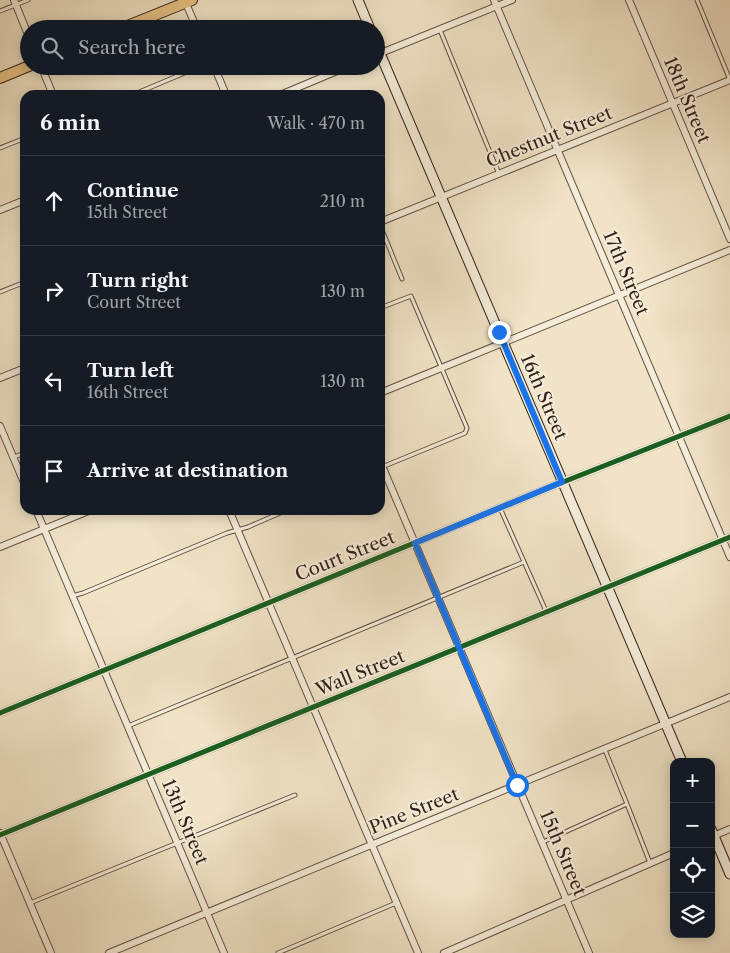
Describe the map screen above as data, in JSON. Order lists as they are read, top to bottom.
{
  "streets": {
    "street": [
      "18th Street",
      "Chestnut Street",
      "17th Street",
      "16th Street",
      "Court Street",
      "Wall Street",
      "Pine Street",
      "13th Street",
      "15th Street"
    ]
  },
  "crossings": [
    ["18th Street", "Chestnut Street"],
    ["Chestnut Street", "17th Street"],
    ["Chestnut Street", "16th Street"],
    ["17th Street", "Court Street"],
    ["17th Street", "Wall Street"],
    ["16th Street", "Court Street"],
    ["16th Street", "Wall Street"],
    ["16th Street", "Pine Street"],
    ["Court Street", "13th Street"],
    ["Court Street", "15th Street"],
    ["Wall Street", "13th Street"],
    ["Wall Street", "15th Street"],
    ["Pine Street", "13th Street"],
    ["Pine Street", "15th Street"]
  ],
  "page": {
    "search": "Search here",
    "heading": ["6 min", "Walk · 470 m"],
    "list": [
      ["Continue", "15th Street", "210 m"],
      ["Turn right", "Court Street", "130 m"],
      ["Turn left", "16th Street", "130 m"],
      "Arrive at destination"
    ],
    "map_buttons": ["+", "−"]
  }
}
